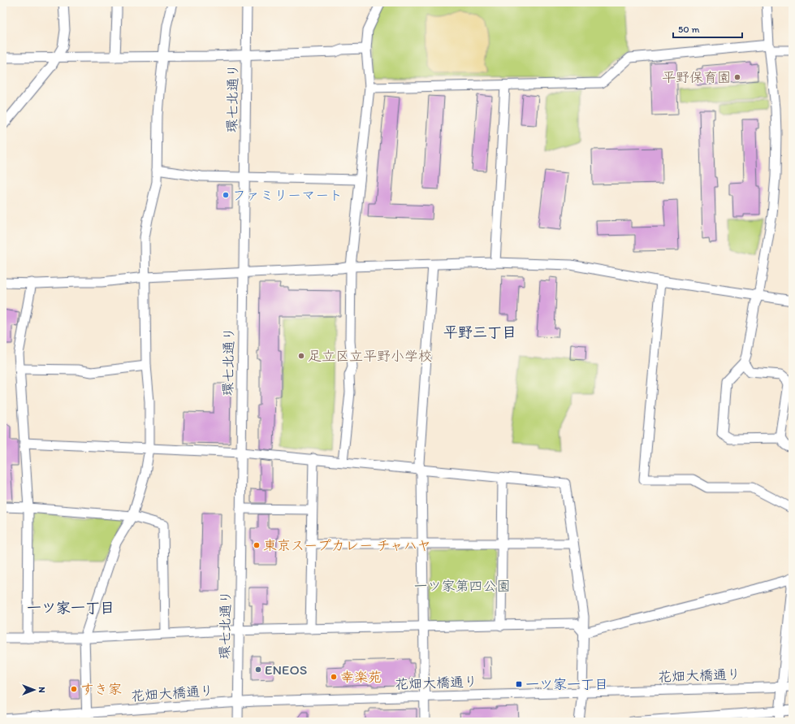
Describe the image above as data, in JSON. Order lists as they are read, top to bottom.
{
  "streets": {
    "street": ["環七北通り", "花畑大橋通り"]
  },
  "crossings": [
    ["環七北通り", "花畑大橋通り"]
  ],
  "districts": ["平野三丁目", "一ツ家一丁目"],
  "parks": ["一ツ家第四公園"],
  "places": {
    "other": [
      "平野保育園",
      "ファミリーマート",
      "足立区立平野小学校",
      "東京スープカレー チャハヤ",
      "ENEOS",
      "幸楽苑",
      "すき家"
    ],
    "transit": ["一ツ家一丁目"]
  },
  "scale_bar": "50 m",
  "north": "right"
}
